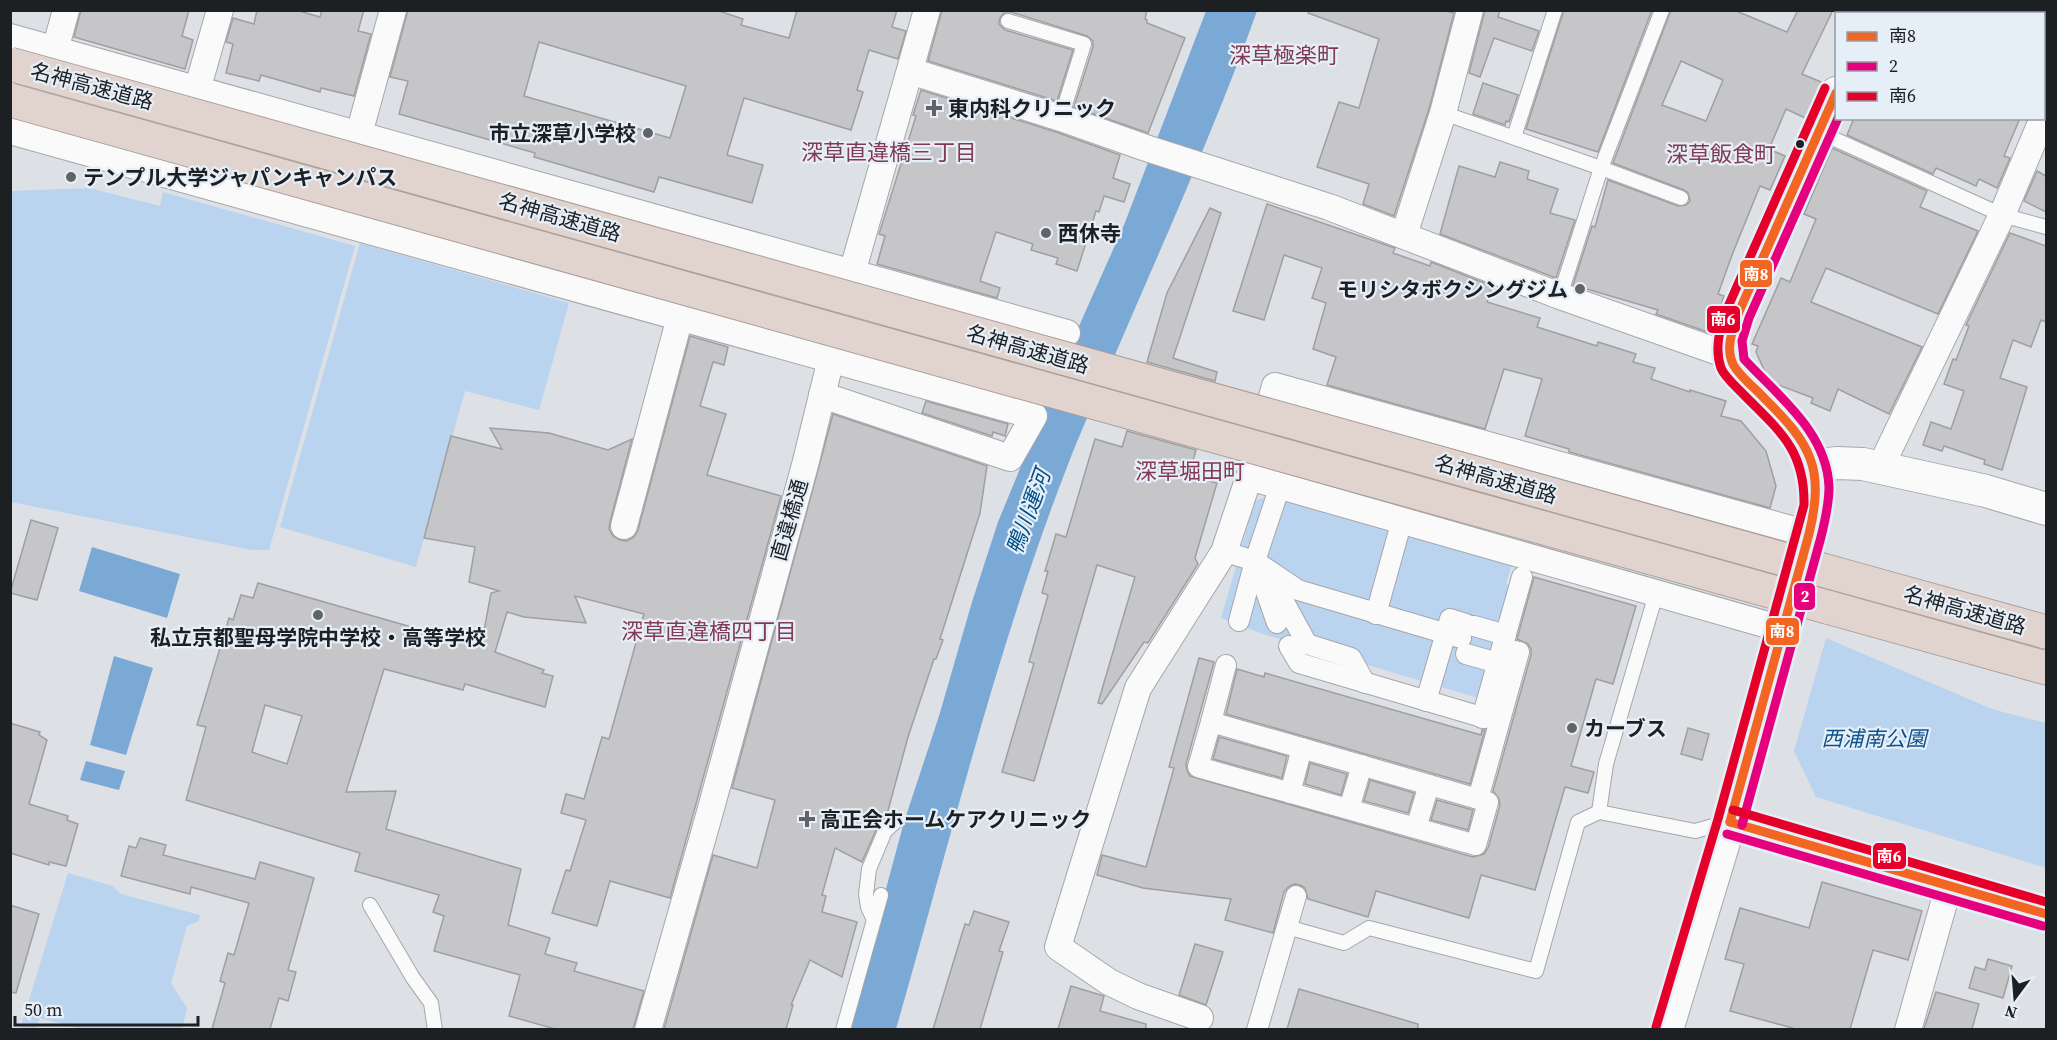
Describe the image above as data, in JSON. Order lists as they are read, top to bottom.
{
  "streets": {
    "highway": ["名神高速道路"],
    "street": ["直違橋通"]
  },
  "districts": [
    "深草極楽町",
    "深草直違橋三丁目",
    "深草飯食町",
    "深草堀田町",
    "深草直違橋四丁目"
  ],
  "water": ["鴨川運河"],
  "parks": ["西浦南公園"],
  "places": {
    "health": ["東内科クリニック", "高正会ホームケアクリニック"],
    "other": [
      "市立深草小学校",
      "テンプル大学ジャパンキャンパス",
      "西休寺",
      "モリシタボクシングジム",
      "私立京都聖母学院中学校・高等学校",
      "カーブス"
    ]
  },
  "lines": ["transit line 南6", "transit line 南8", "transit line 2"],
  "legend": ["南8", "2", "南6"],
  "scale_bar": "50 m",
  "north": "bottom"
}
